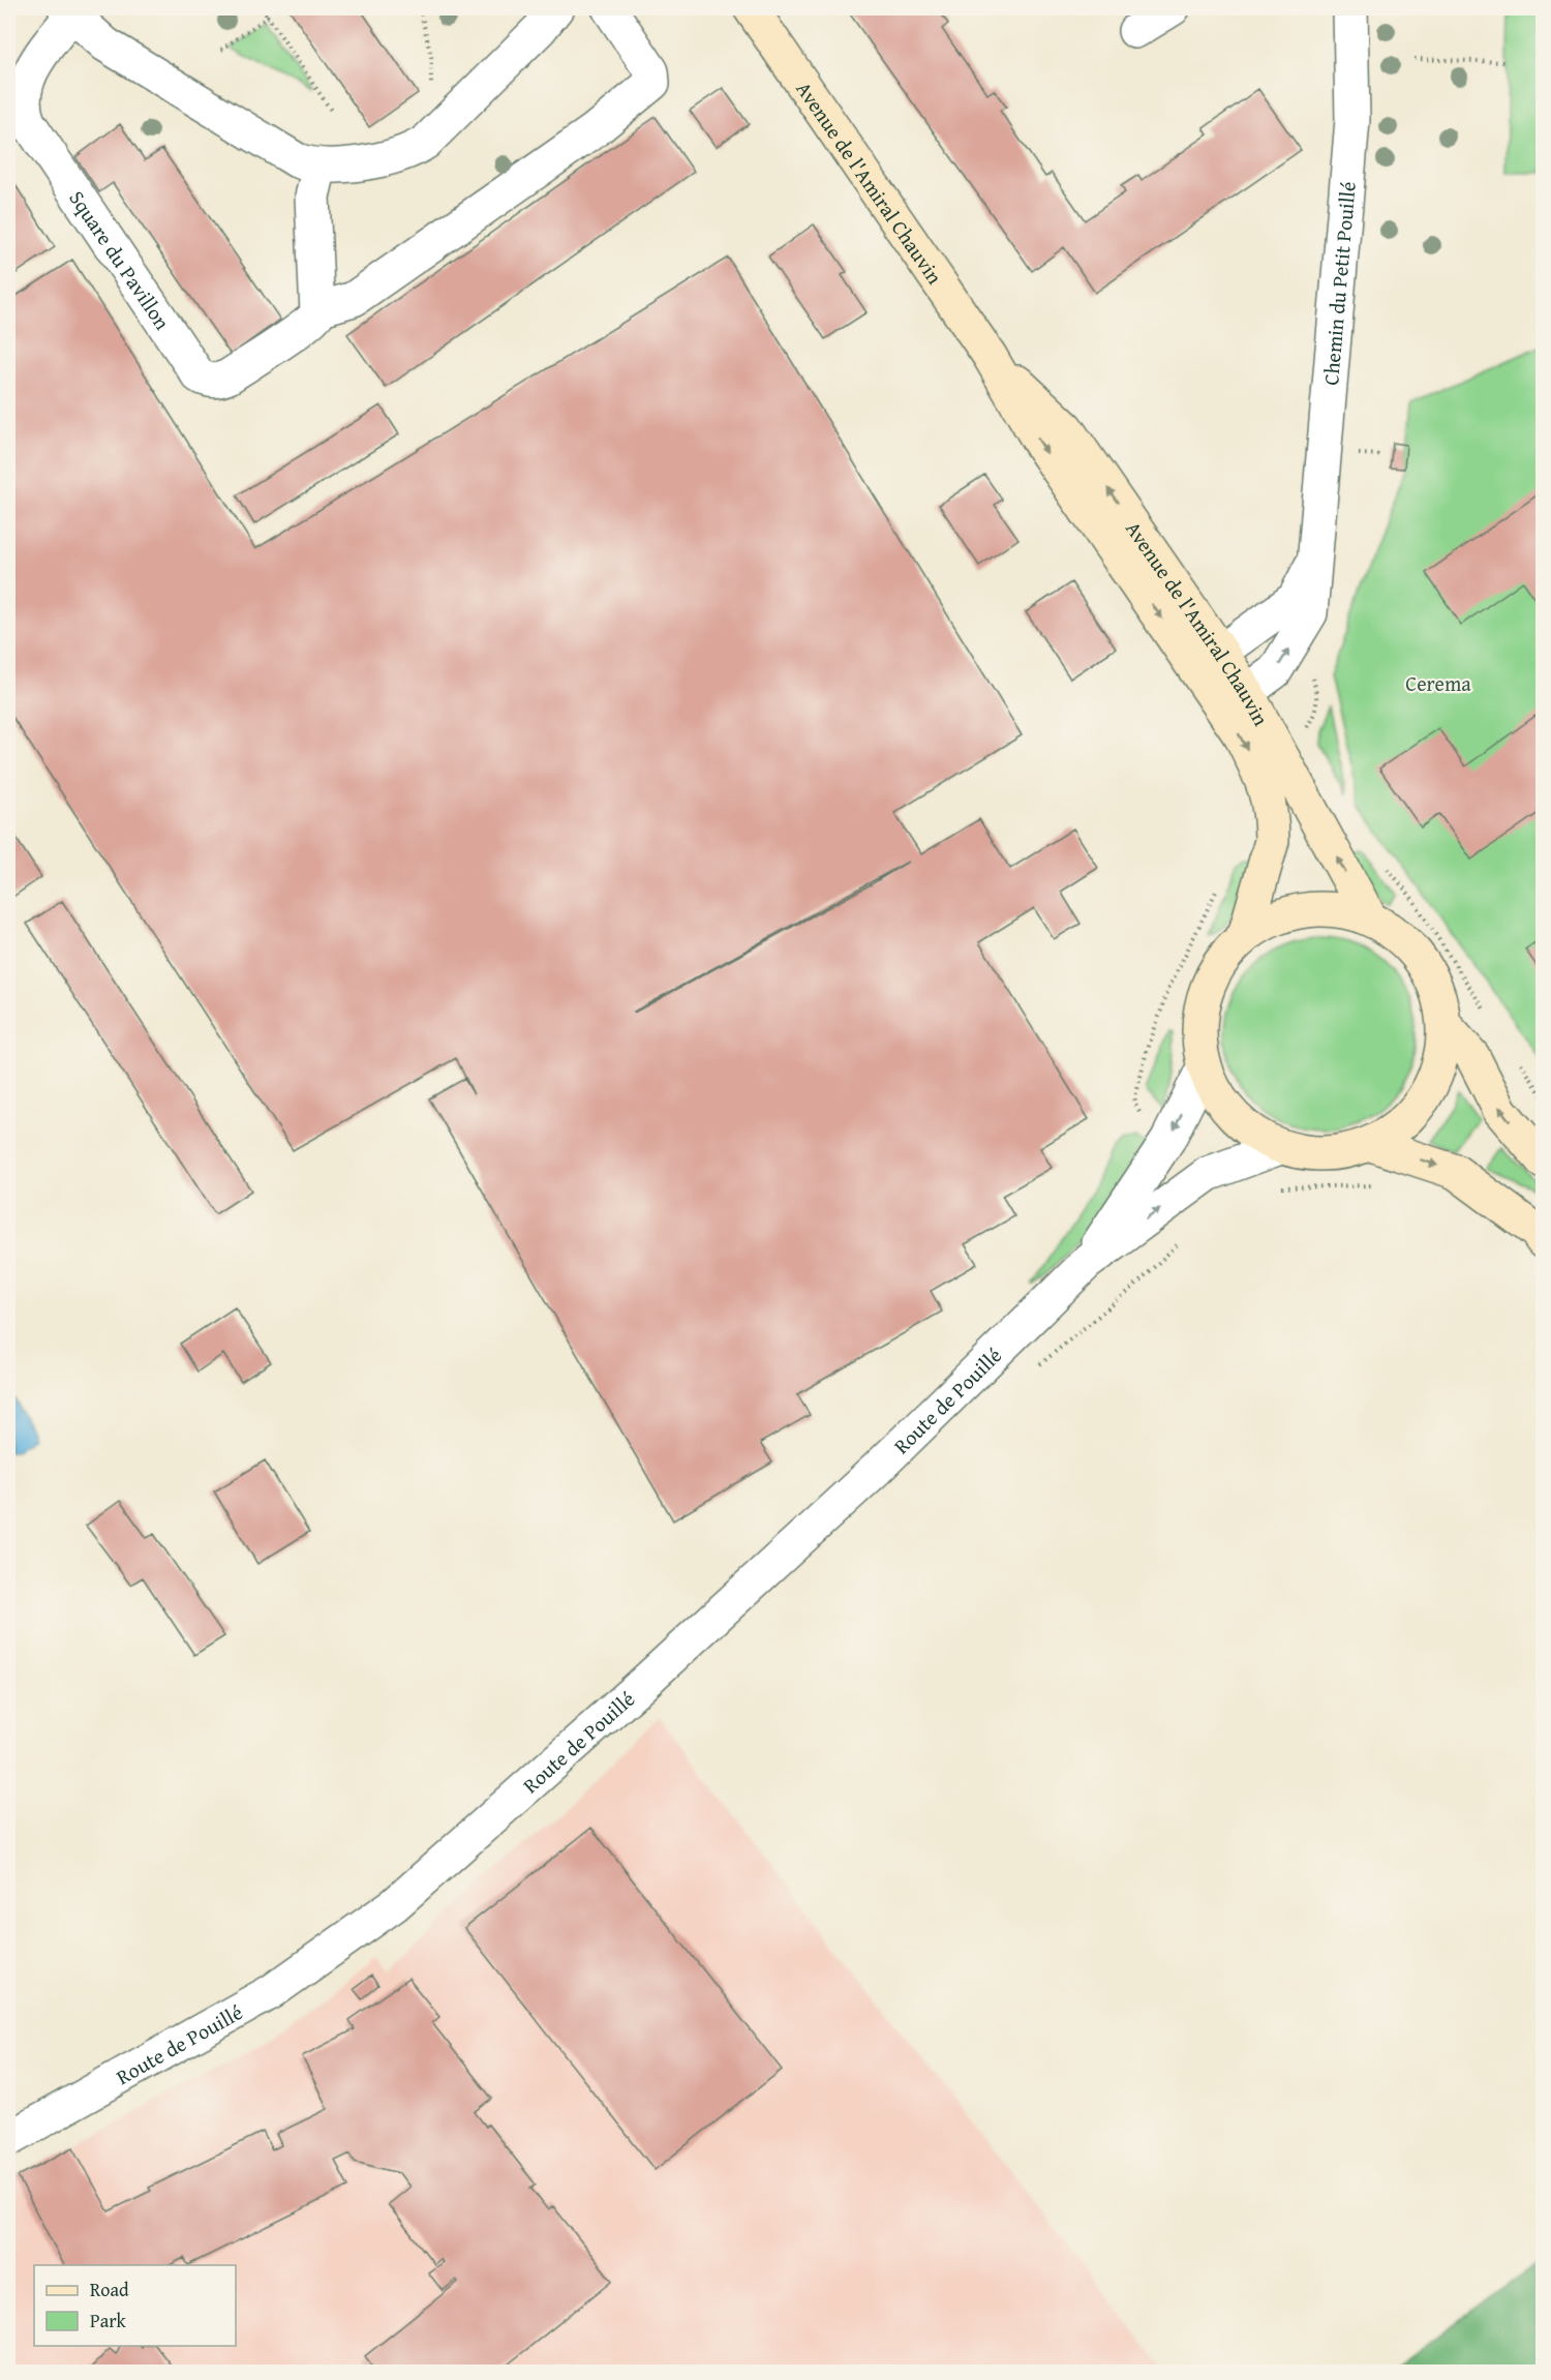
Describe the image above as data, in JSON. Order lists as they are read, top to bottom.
{
  "streets": {
    "main road": ["Avenue de l'Amiral Chauvin"],
    "street": ["Square du Pavillon", "Chemin du Petit Pouillé", "Route de Pouillé"]
  },
  "crossings": [
    ["Avenue de l'Amiral Chauvin", "Chemin du Petit Pouillé"]
  ],
  "parks": ["Cerema"],
  "legend": ["Road", "Park"]
}
